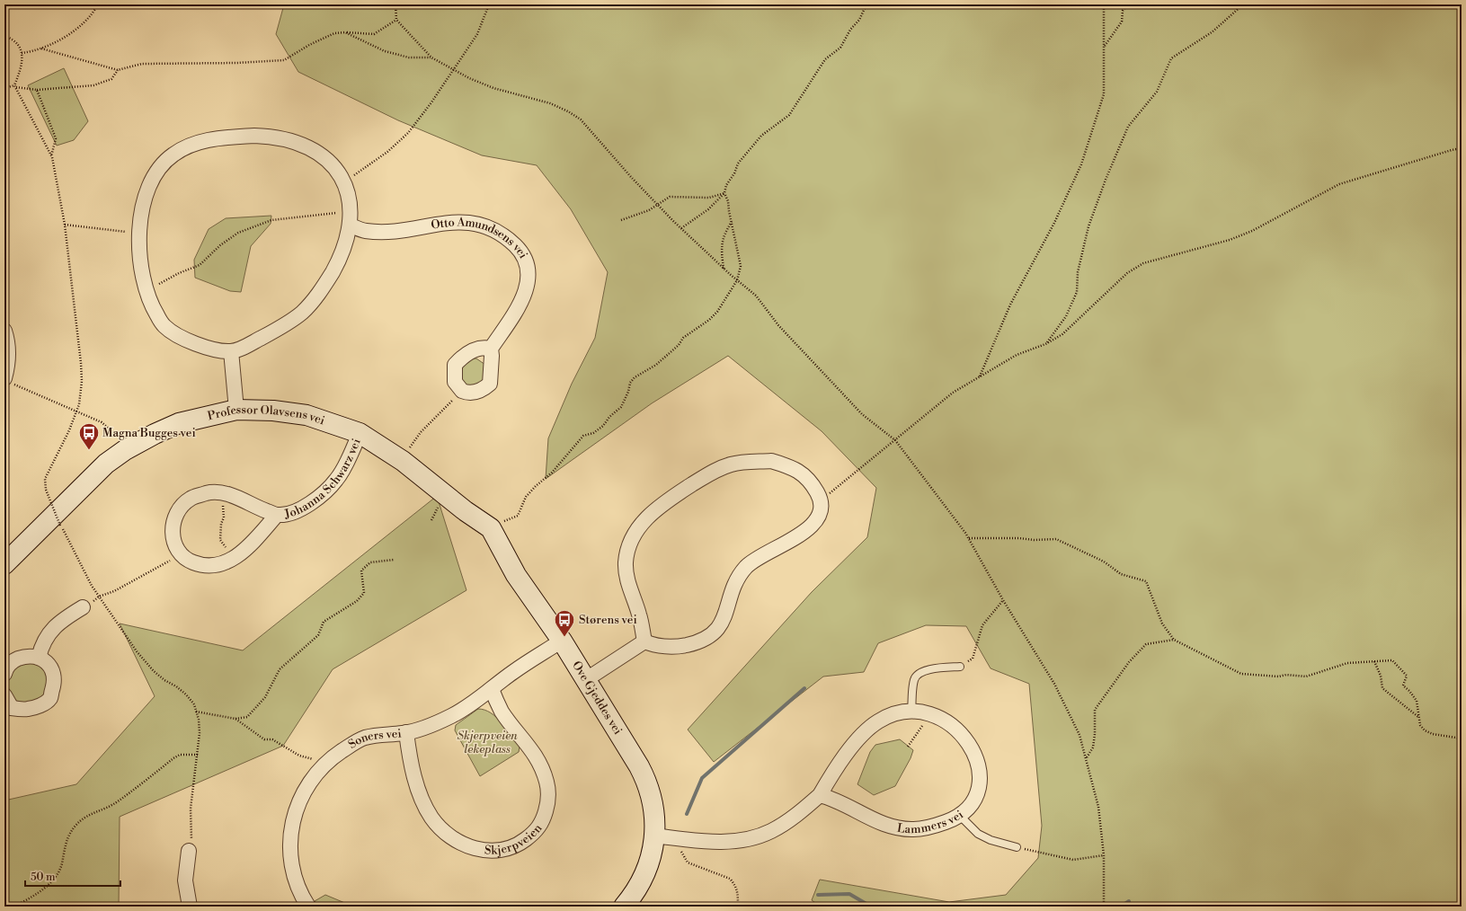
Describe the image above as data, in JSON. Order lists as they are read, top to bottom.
{
  "streets": {
    "street": [
      "Otto Amundsens vei",
      "Professor Olavsens vei",
      "Johanna Schwarz vei",
      "Ove Gjeddes vei",
      "Soners vei",
      "Lammers vei",
      "Skjerpveien"
    ]
  },
  "crossings": [
    ["Professor Olavsens vei", "Johanna Schwarz vei"],
    ["Professor Olavsens vei", "Ove Gjeddes vei"],
    ["Ove Gjeddes vei", "Soners vei"],
    ["Ove Gjeddes vei", "Lammers vei"],
    ["Soners vei", "Skjerpveien"]
  ],
  "parks": ["Skjerpveien lekeplass"],
  "places": {
    "bus stop": ["Magna Bugges vei", "Størens vei"]
  },
  "scale_bar": "50 m"
}
